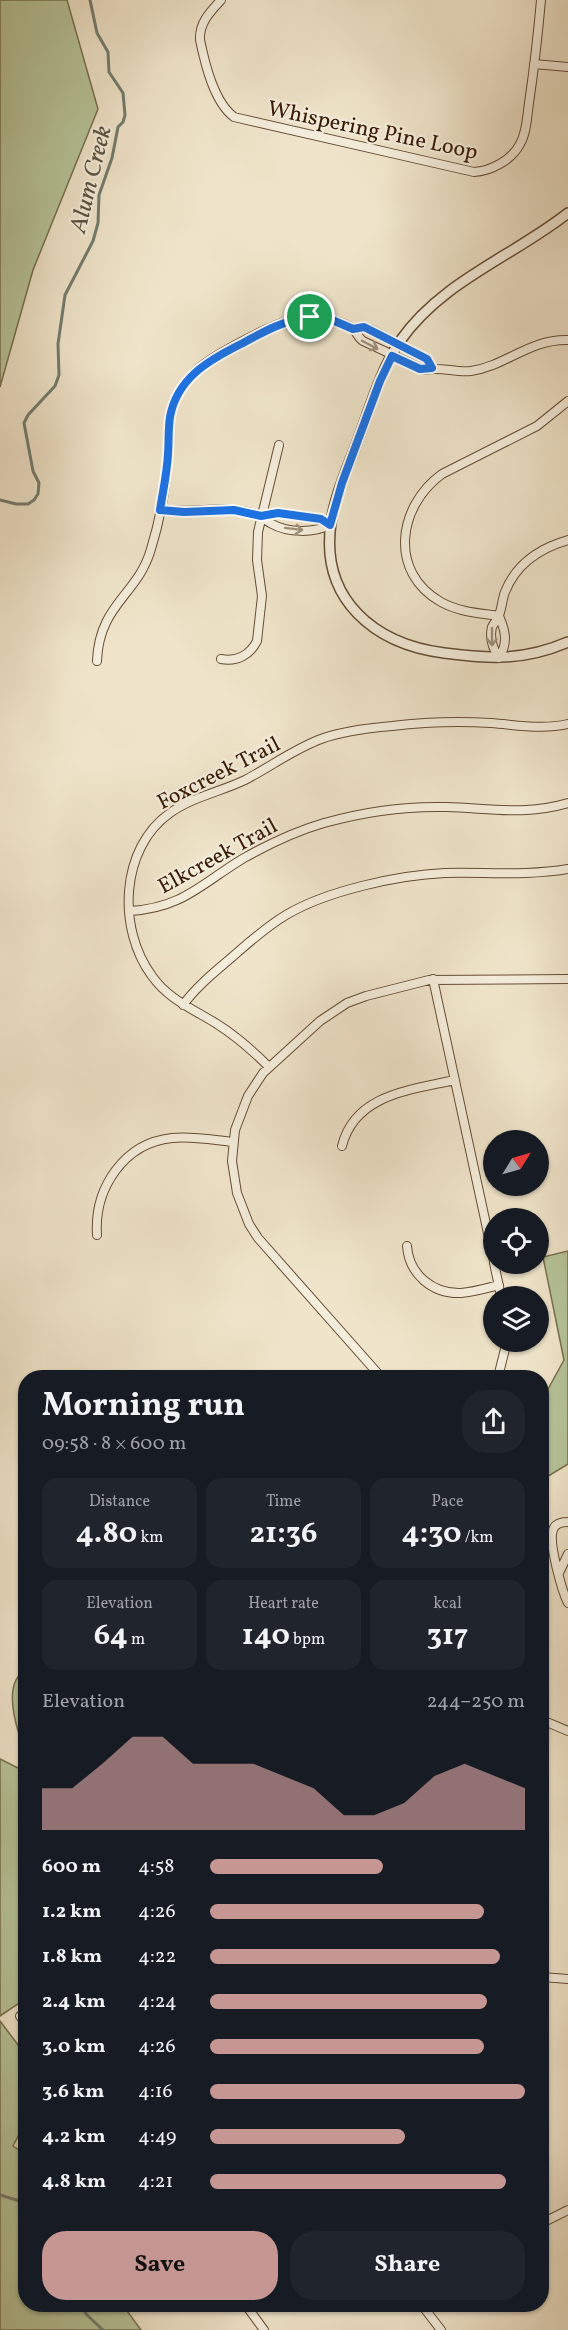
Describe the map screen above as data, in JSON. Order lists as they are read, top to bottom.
{
  "streets": {
    "street": ["Whispering Pine Loop", "Foxcreek Trail", "Elkcreek Trail"]
  },
  "crossings": [
    ["Foxcreek Trail", "Elkcreek Trail"]
  ],
  "water": ["Alum Creek"],
  "north": "top right",
  "page": {
    "heading": ["Morning run", "09:58 · 8 × 600 m"],
    "stats": [
      ["Distance", "4.80 km"],
      ["Time", "21:36"],
      ["Pace", "4:30 /km"],
      ["Elevation", "64 m"],
      ["Heart rate", "140 bpm"],
      ["kcal", "317"]
    ],
    "chart": ["Elevation", "244–250 m"],
    "list": [
      {
        "name": "600 m",
        "note": "4:58"
      },
      {
        "name": "1.2 km",
        "note": "4:26"
      },
      {
        "name": "1.8 km",
        "note": "4:22"
      },
      {
        "name": "2.4 km",
        "note": "4:24"
      },
      {
        "name": "3.0 km",
        "note": "4:26"
      },
      {
        "name": "3.6 km",
        "note": "4:16"
      },
      {
        "name": "4.2 km",
        "note": "4:49"
      },
      {
        "name": "4.8 km",
        "note": "4:21"
      }
    ],
    "buttons": ["Save", "Share"]
  }
}
